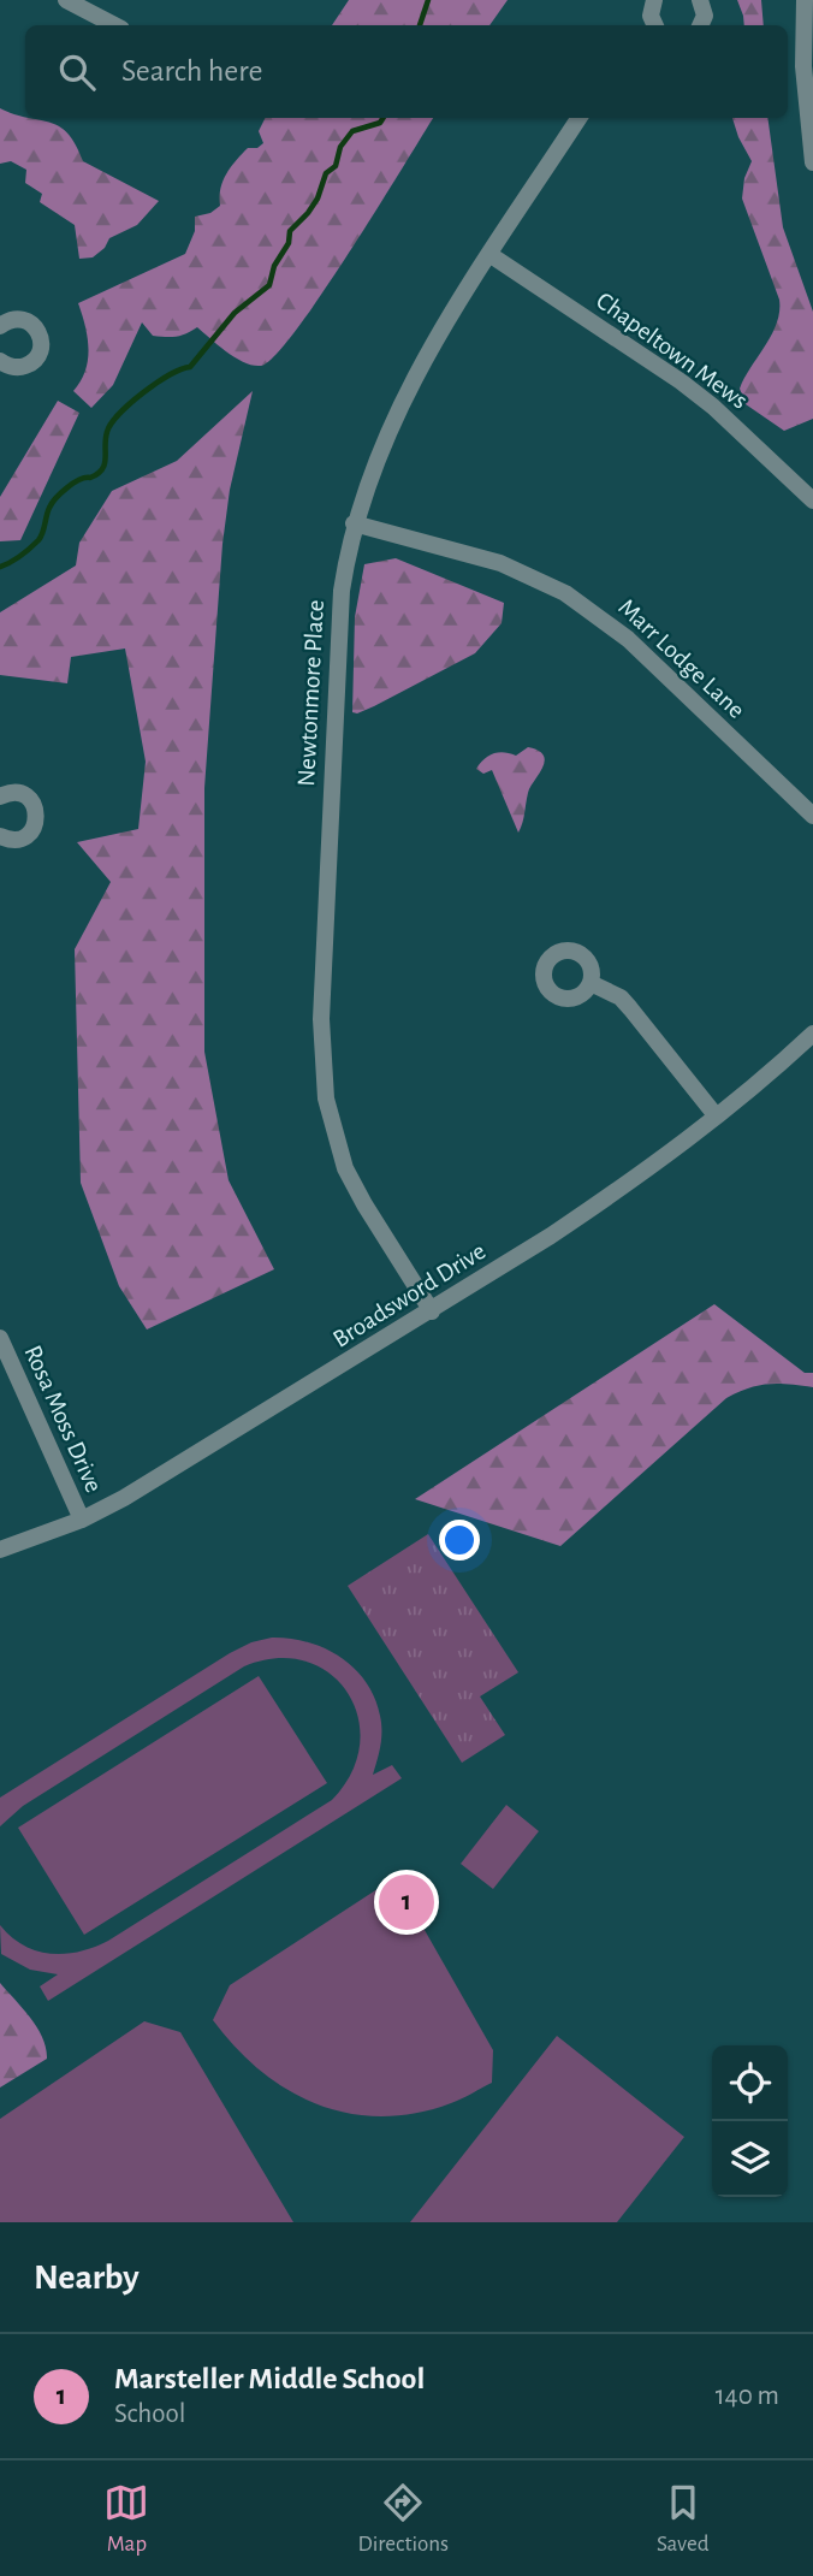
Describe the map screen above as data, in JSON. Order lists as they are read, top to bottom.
{
  "streets": {
    "street": [
      "Chapeltown Mews",
      "Marr Lodge Lane",
      "Newtonmore Place",
      "Broadsword Drive",
      "Rosa Moss Drive"
    ]
  },
  "crossings": [
    ["Chapeltown Mews", "Newtonmore Place"],
    ["Marr Lodge Lane", "Newtonmore Place"],
    ["Newtonmore Place", "Broadsword Drive"],
    ["Broadsword Drive", "Rosa Moss Drive"]
  ],
  "page": {
    "search": "Search here",
    "pins": "1",
    "heading": "Nearby",
    "list": [
      {
        "mark": "1",
        "name": "Marsteller Middle School",
        "note": "School",
        "value": "140 m"
      }
    ],
    "nav": ["Map", "Directions", "Saved"]
  }
}
